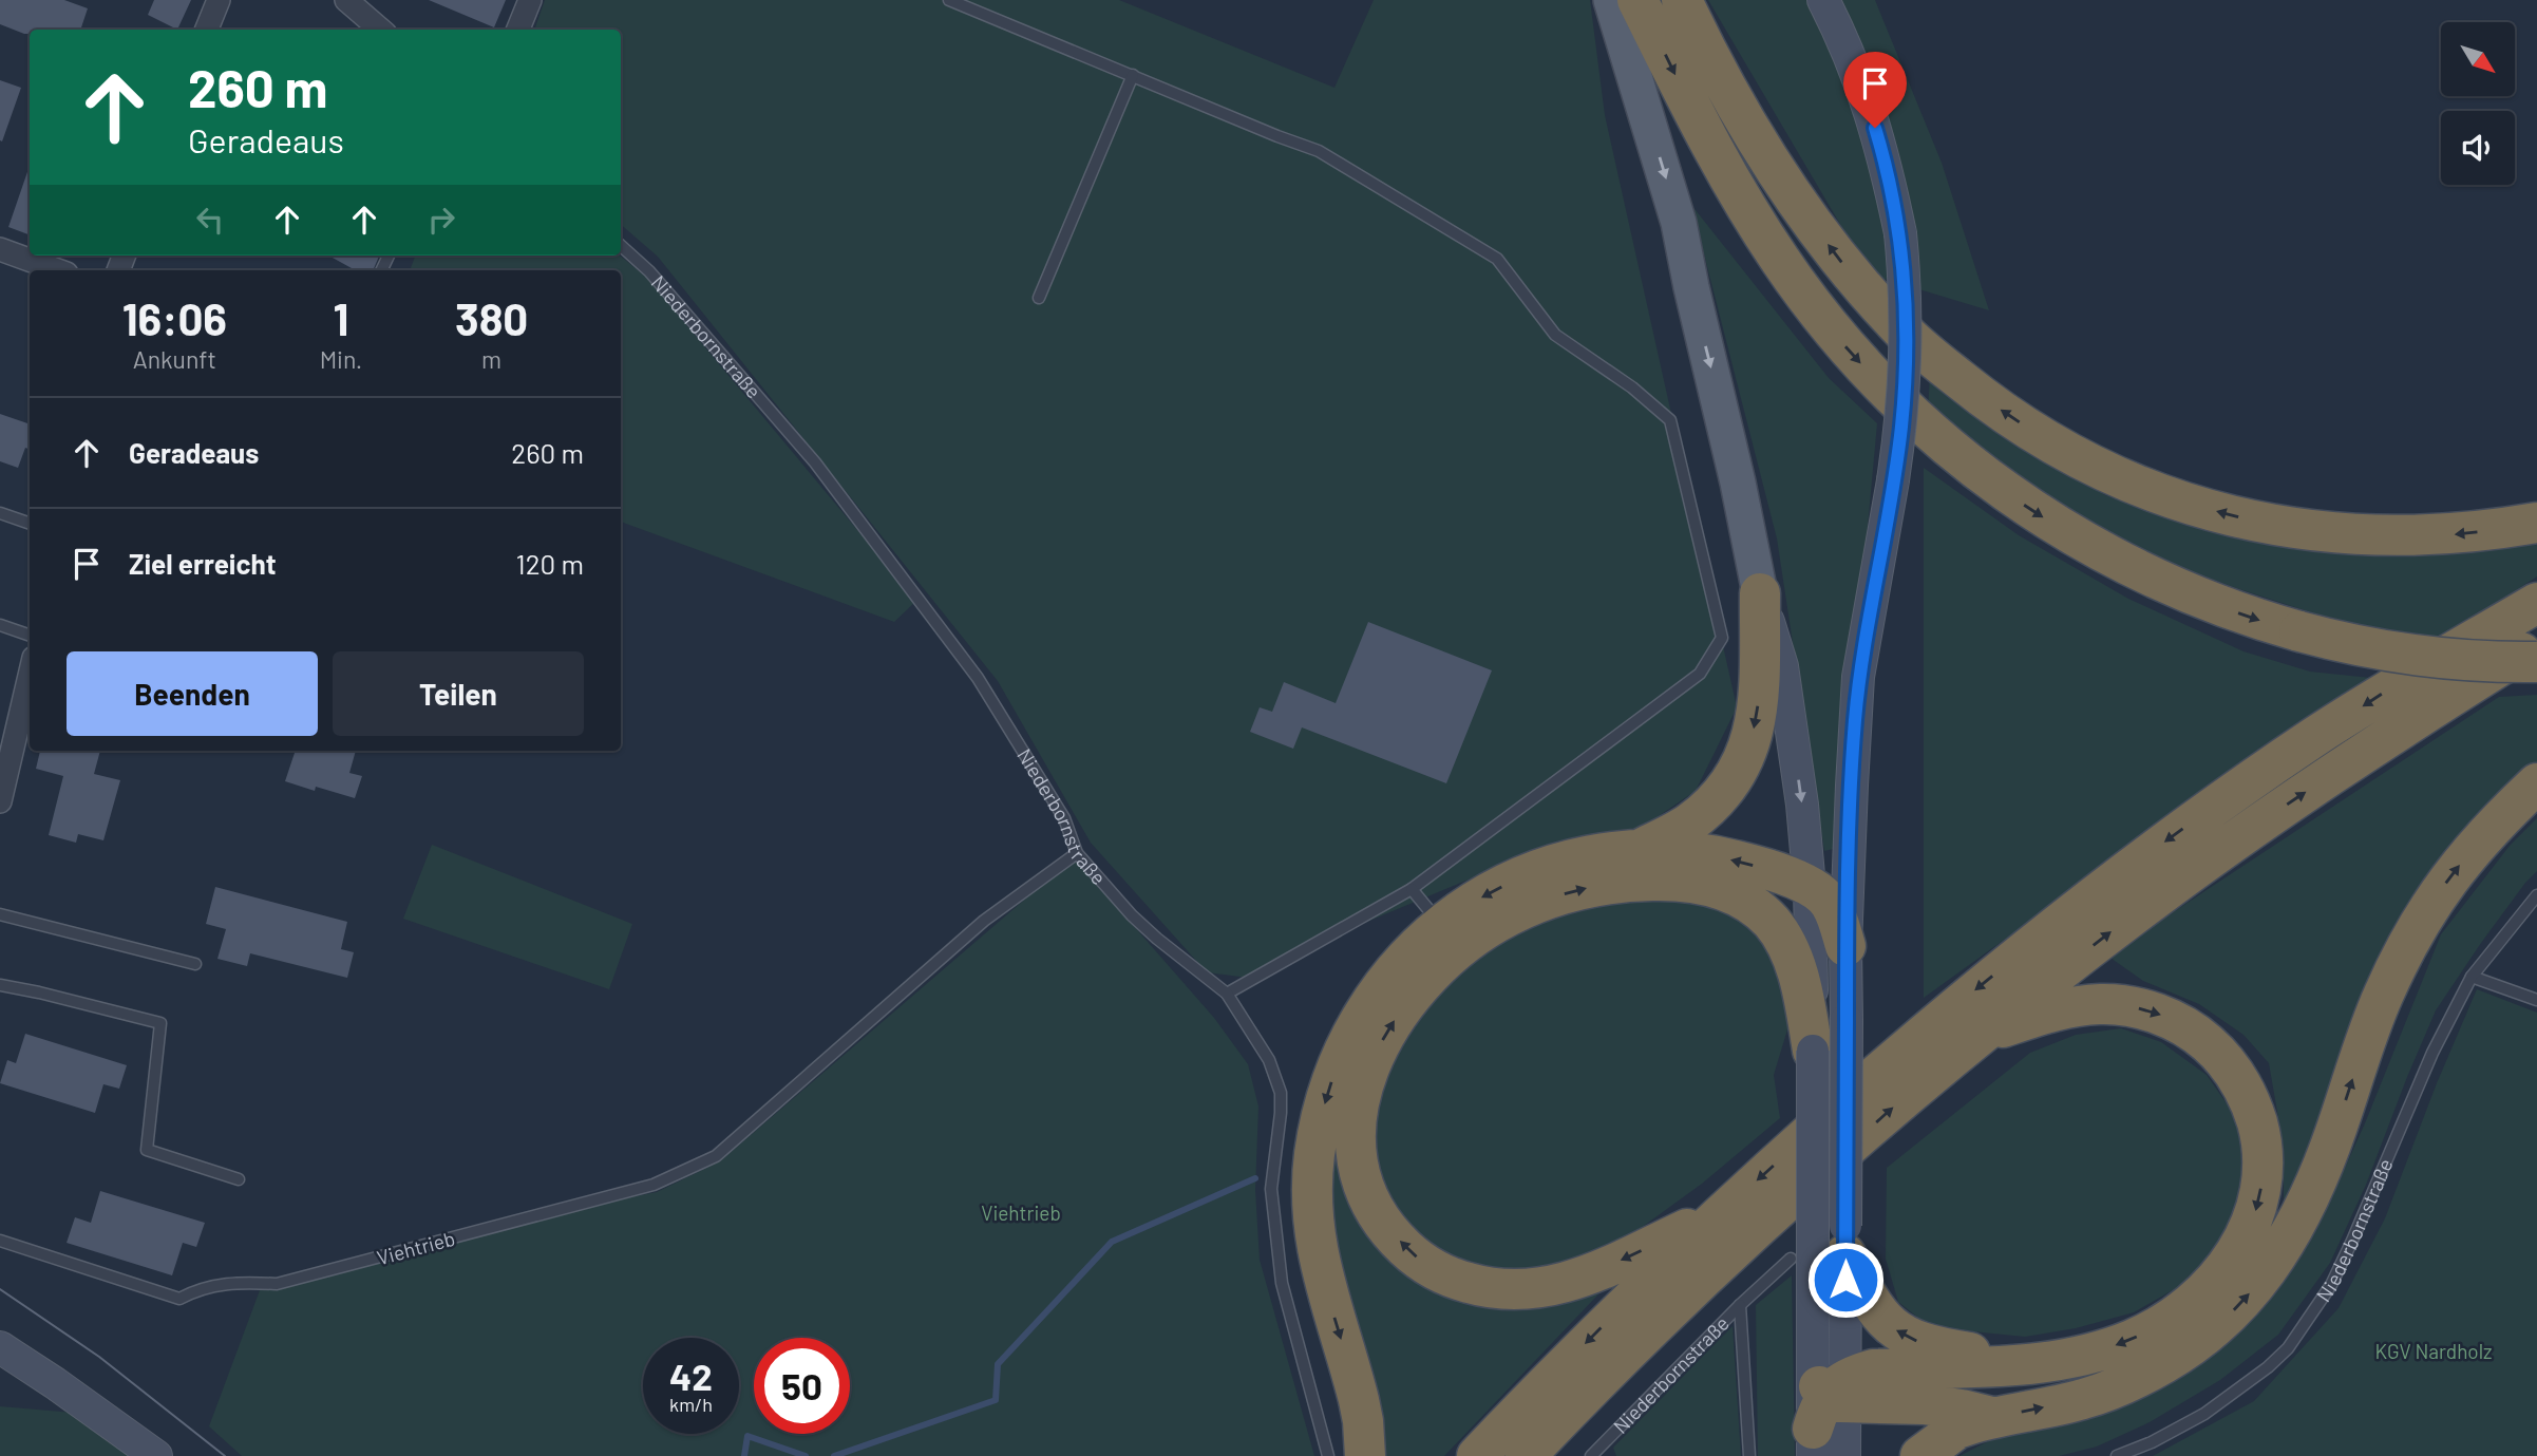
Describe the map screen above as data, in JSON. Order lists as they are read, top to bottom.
{
  "streets": {
    "lane": ["Niederbornstraße", "Viehtrieb"]
  },
  "crossings": [
    ["Niederbornstraße", "Viehtrieb"]
  ],
  "parks": ["Viehtrieb", "KGV Nardholz"],
  "north": "bottom right",
  "page": {
    "turn": ["260 m", "Geradeaus"],
    "eta": [
      "16:06",
      "Ankunft",
      "1",
      "Min.",
      "380",
      "m"
    ],
    "list": [
      {
        "name": "Geradeaus",
        "value": "260 m"
      },
      {
        "name": "Ziel erreicht",
        "value": "120 m"
      }
    ],
    "buttons": ["Beenden", "Teilen"],
    "speed": "42 km/h",
    "limit": "50"
  }
}
